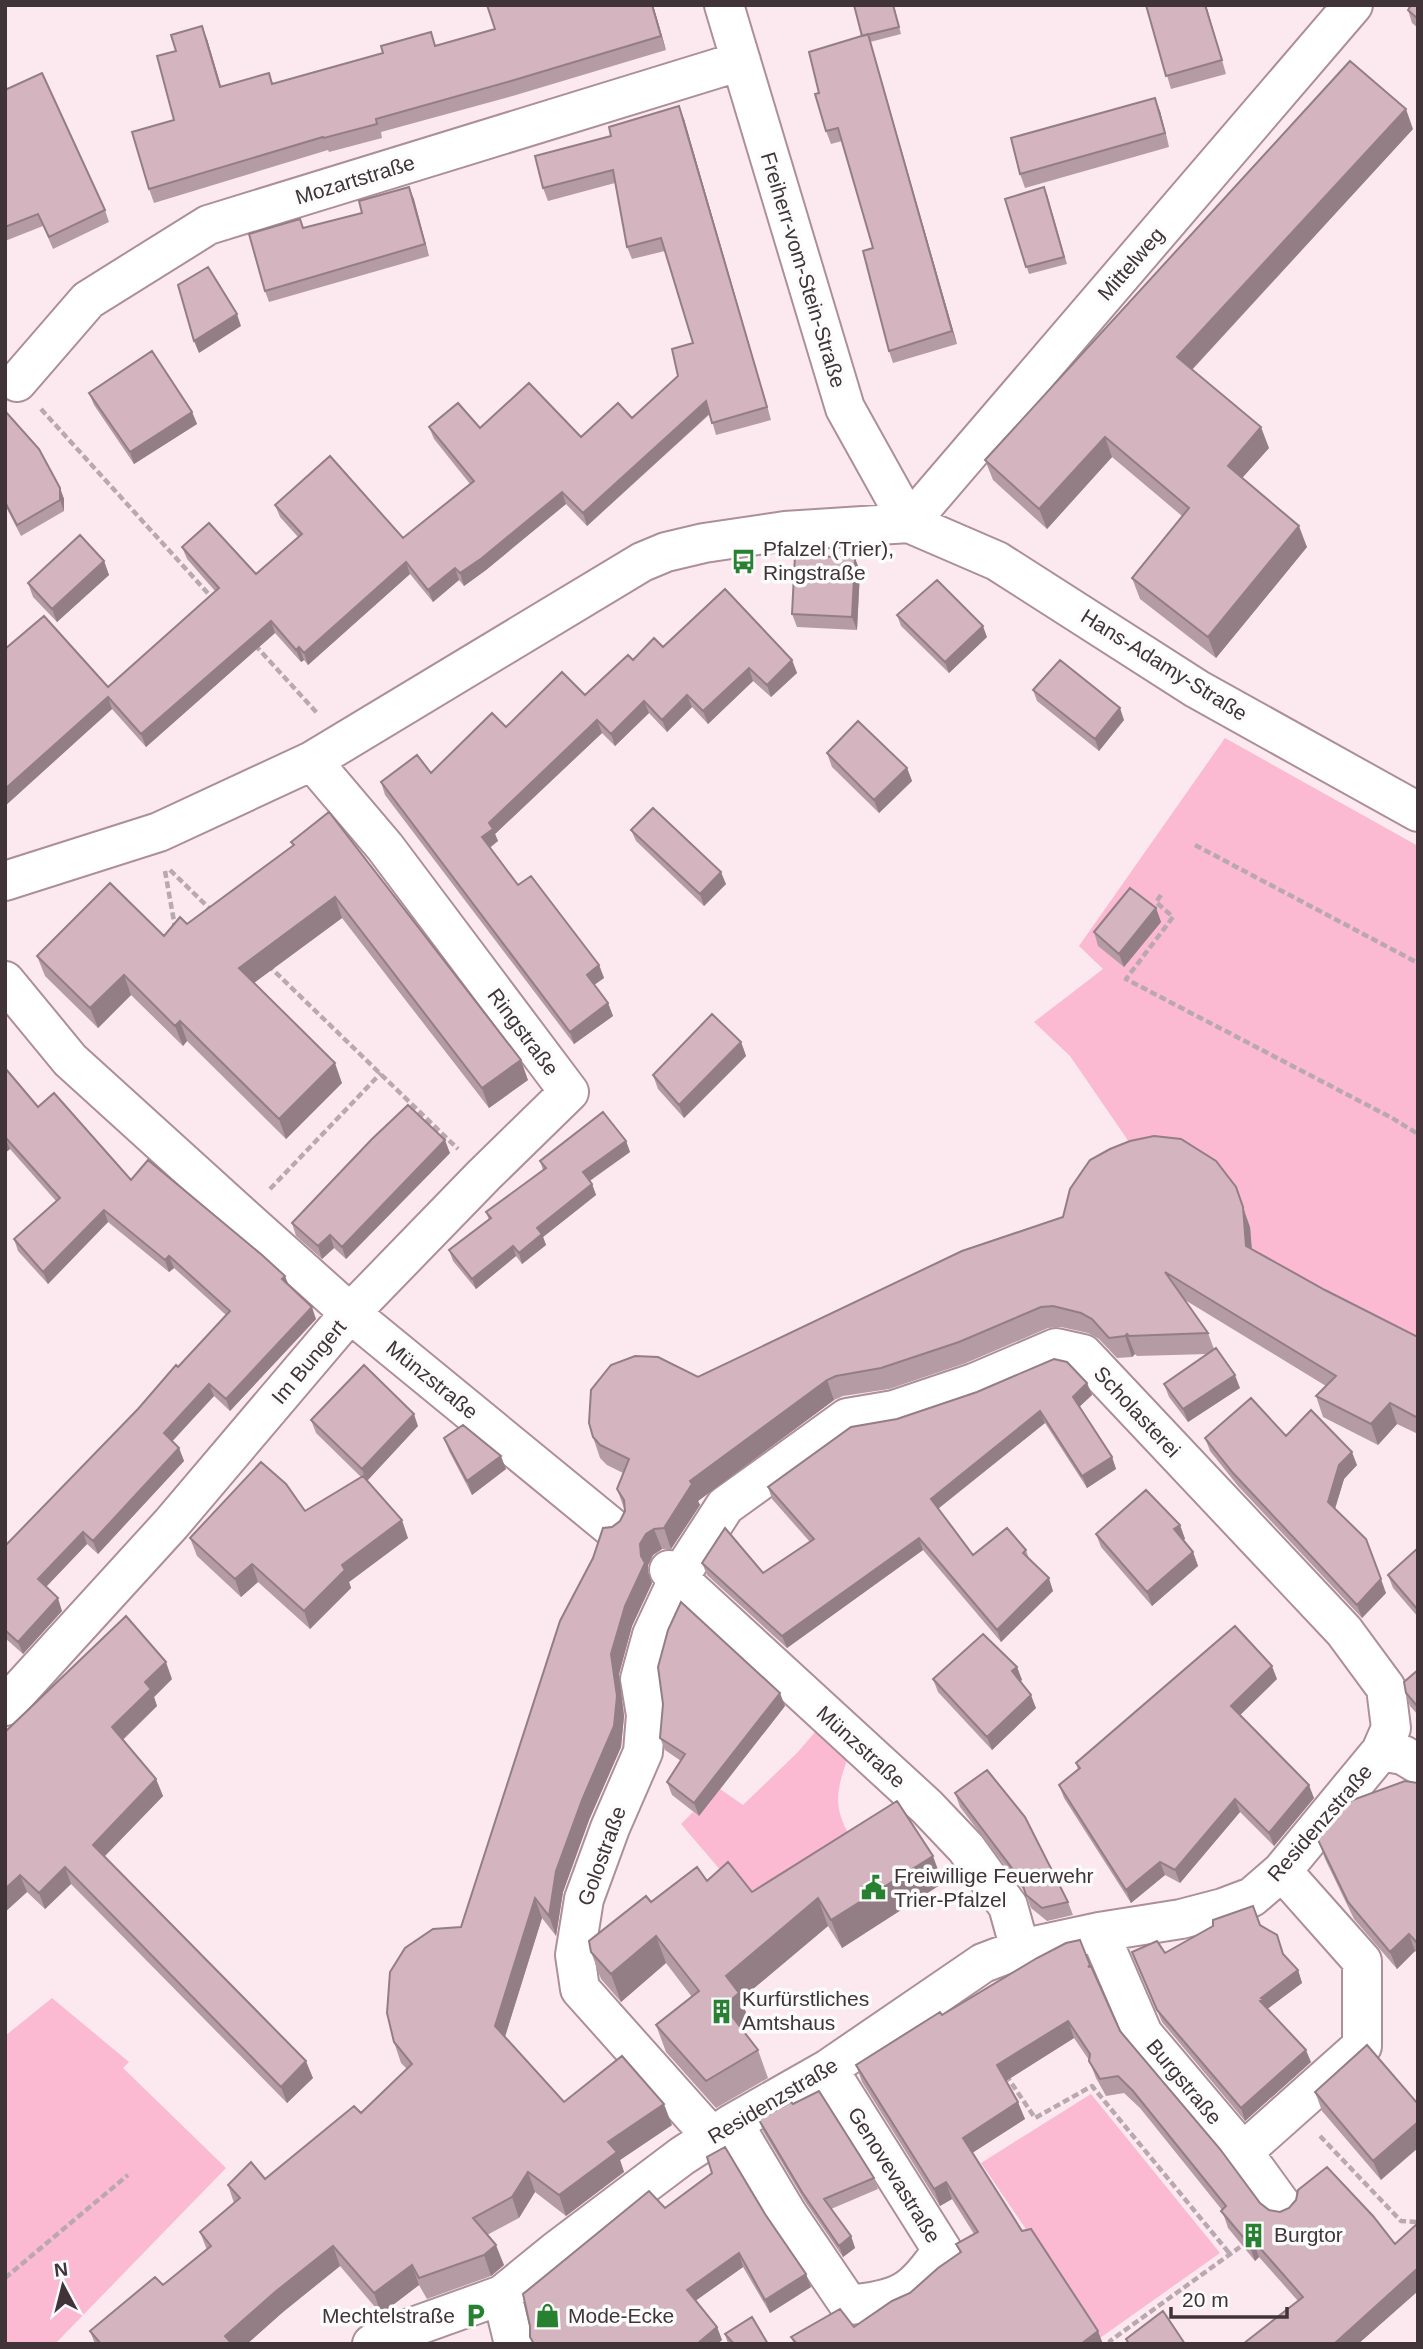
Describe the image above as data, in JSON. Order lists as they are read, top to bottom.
{
  "streets": {
    "street": [
      "Mozartstraße",
      "Mittelweg",
      "Freiherr-vom-Stein-Straße",
      "Hans-Adamy-Straße",
      "Ringstraße",
      "Im Bungert",
      "Münzstraße",
      "Scholasterei",
      "Residenzstraße",
      "Golostraße",
      "Burgstraße",
      "Genovevastraße"
    ]
  },
  "crossings": [
    ["Mozartstraße", "Freiherr-vom-Stein-Straße"],
    ["Mittelweg", "Freiherr-vom-Stein-Straße"],
    ["Mittelweg", "Hans-Adamy-Straße"],
    ["Freiherr-vom-Stein-Straße", "Hans-Adamy-Straße"],
    ["Ringstraße", "Im Bungert"],
    ["Ringstraße", "Münzstraße"],
    ["Im Bungert", "Münzstraße"],
    ["Münzstraße", "Scholasterei"],
    ["Münzstraße", "Residenzstraße"],
    ["Münzstraße", "Golostraße"],
    ["Scholasterei", "Residenzstraße"],
    ["Scholasterei", "Golostraße"],
    ["Residenzstraße", "Golostraße"],
    ["Residenzstraße", "Burgstraße"],
    ["Residenzstraße", "Genovevastraße"],
    ["Golostraße", "Genovevastraße"]
  ],
  "places": {
    "bus stop": ["Pfalzel (Trier), Ringstraße"],
    "public building": ["Freiwillige Feuerwehr Trier-Pfalzel"],
    "building": ["Kurfürstliches Amtshaus", "Burgtor"],
    "parking": ["Mechtelstraße"],
    "shop": ["Mode-Ecke"]
  },
  "scale_bar": "20 m",
  "north": "top"
}
